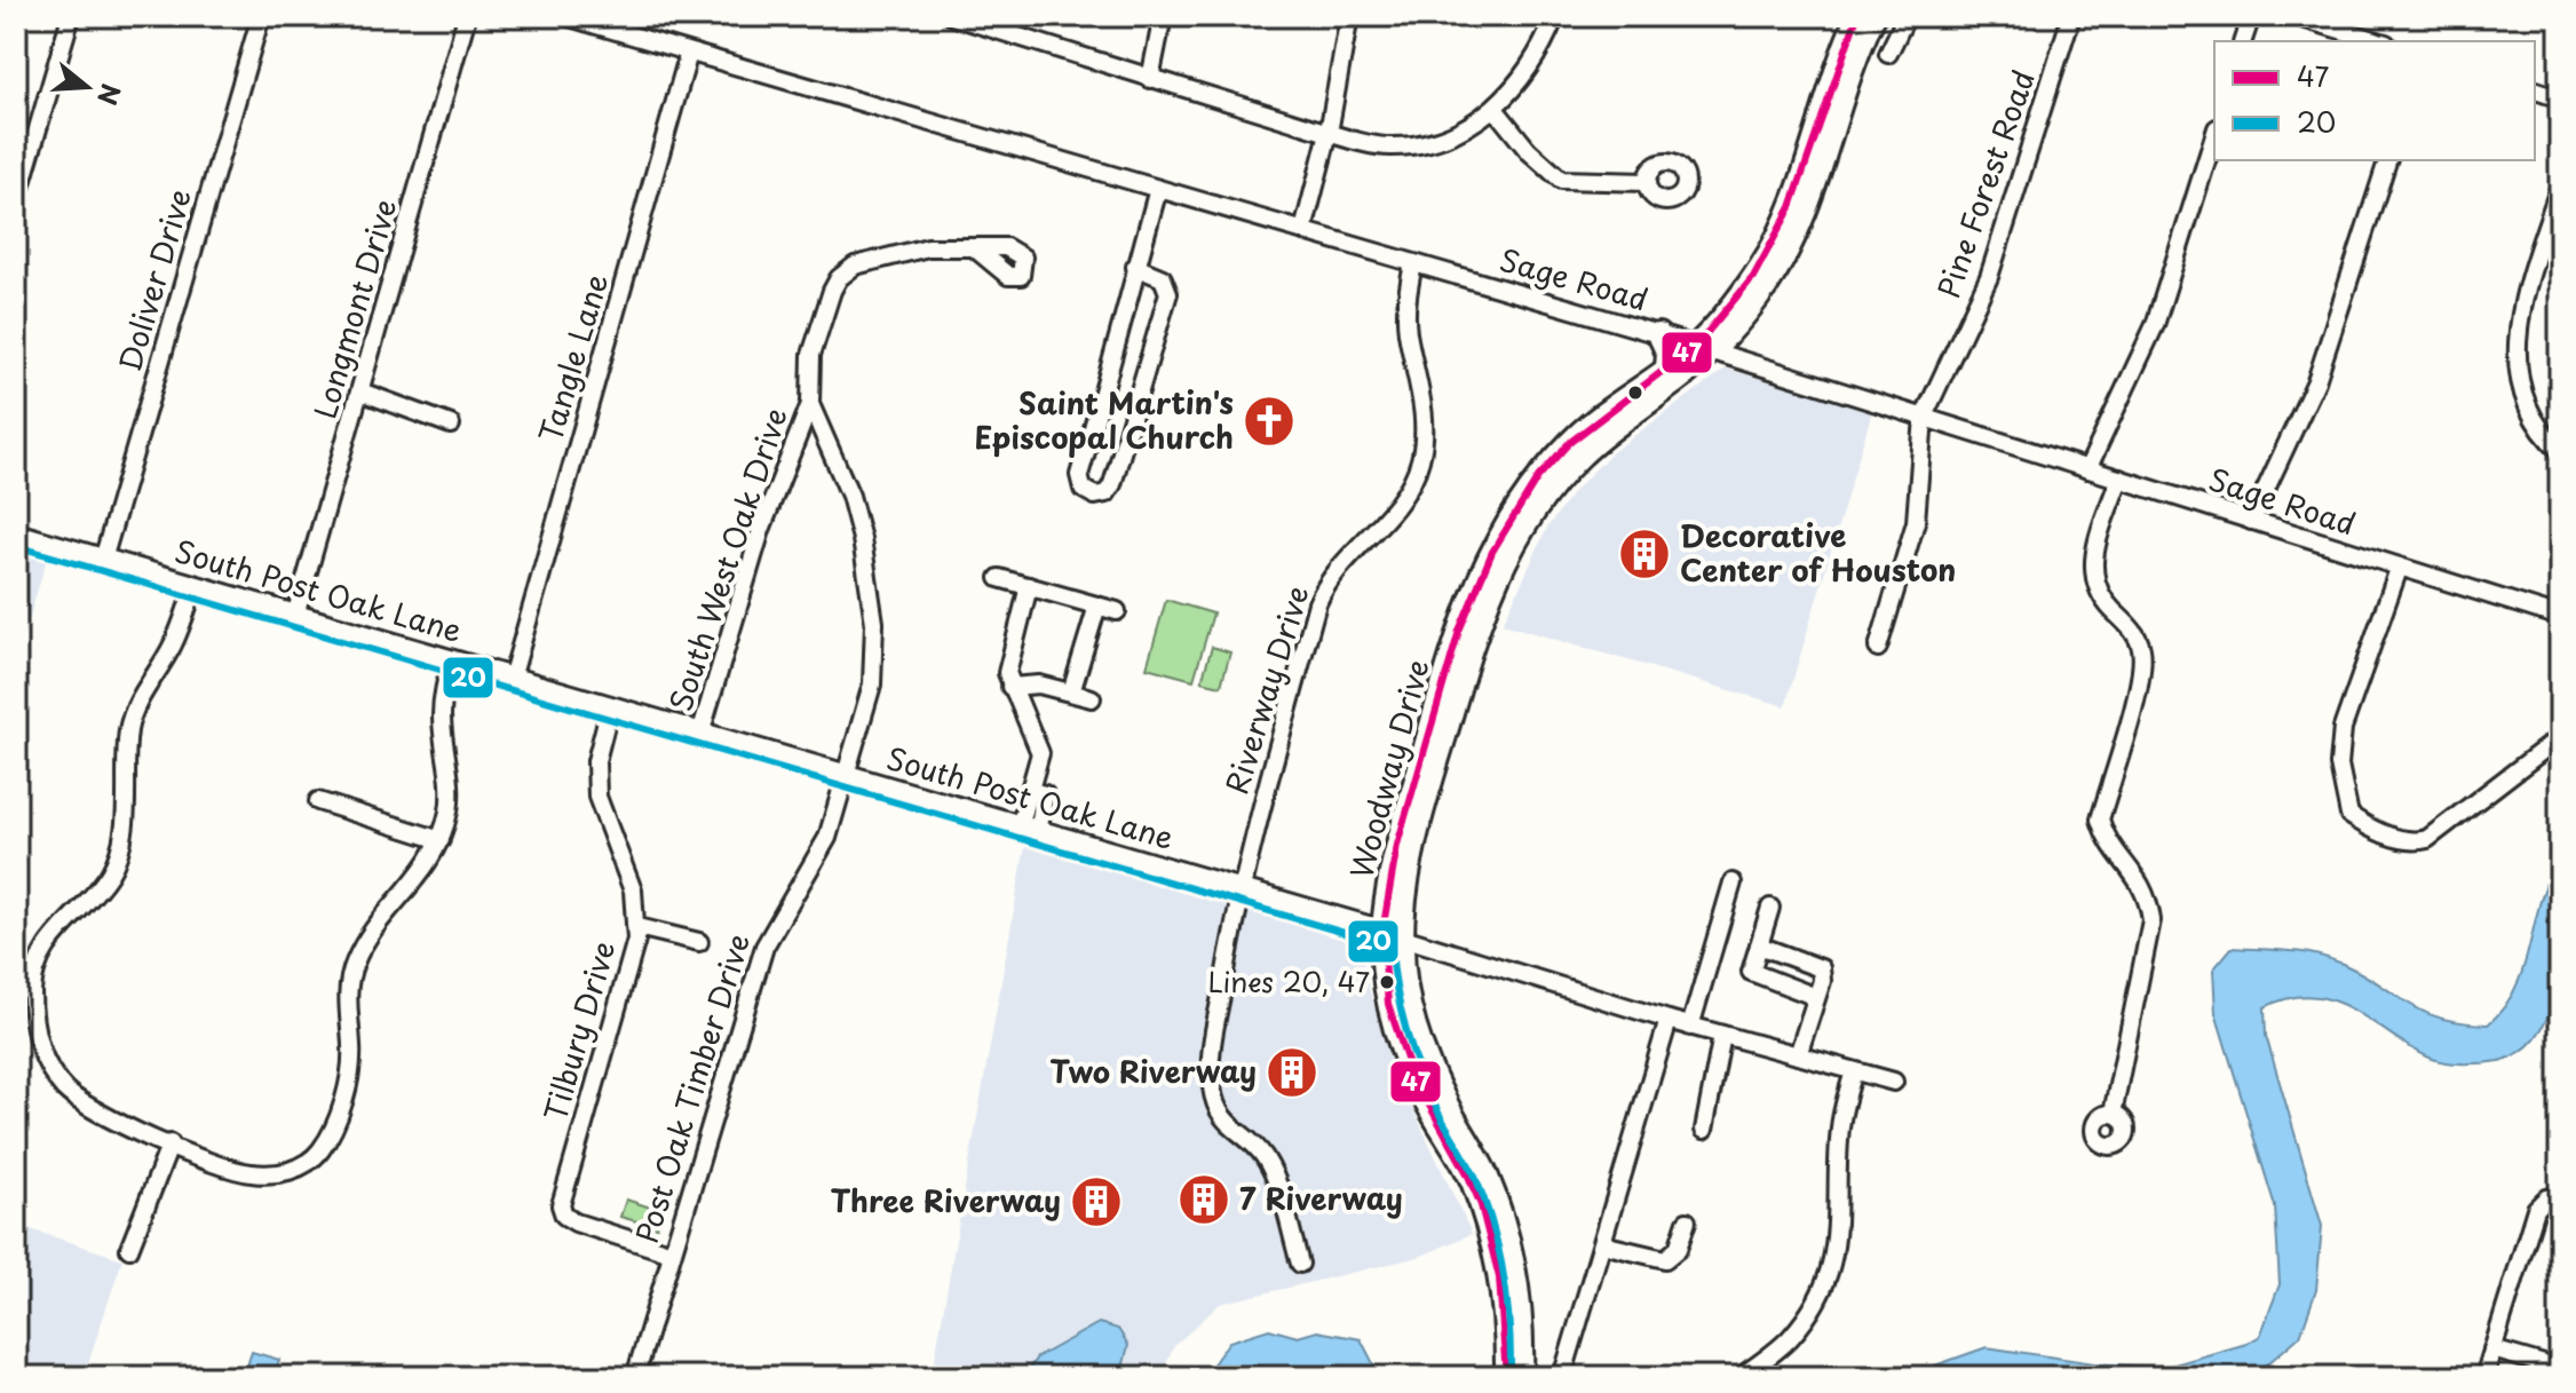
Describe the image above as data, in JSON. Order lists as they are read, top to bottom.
{
  "streets": {
    "main road": ["South Post Oak Lane", "Woodway Drive"],
    "street": [
      "Pine Forest Road",
      "Doliver Drive",
      "Sage Road",
      "Longmont Drive",
      "Tangle Lane",
      "South West Oak Drive",
      "Riverway Drive",
      "Tilbury Drive",
      "Post Oak Timber Drive"
    ]
  },
  "crossings": [
    ["Pine Forest Road", "Sage Road"],
    ["Doliver Drive", "South Post Oak Lane"],
    ["Sage Road", "Tangle Lane"],
    ["Sage Road", "Riverway Drive"],
    ["Sage Road", "Woodway Drive"],
    ["Longmont Drive", "South Post Oak Lane"],
    ["Tangle Lane", "South Post Oak Lane"],
    ["South West Oak Drive", "South Post Oak Lane"],
    ["South West Oak Drive", "Post Oak Timber Drive"],
    ["South Post Oak Lane", "Riverway Drive"],
    ["South Post Oak Lane", "Woodway Drive"],
    ["South Post Oak Lane", "Tilbury Drive"],
    ["South Post Oak Lane", "Post Oak Timber Drive"],
    ["Tilbury Drive", "Post Oak Timber Drive"]
  ],
  "places": {
    "church": ["Saint Martin's Episcopal Church"],
    "building": [
      "Decorative Center of Houston",
      "Two Riverway",
      "7 Riverway",
      "Three Riverway"
    ],
    "other": ["Lines 20, 47"]
  },
  "lines": ["transit line 47", "transit line 20"],
  "legend": ["47", "20"],
  "north": "right"
}
